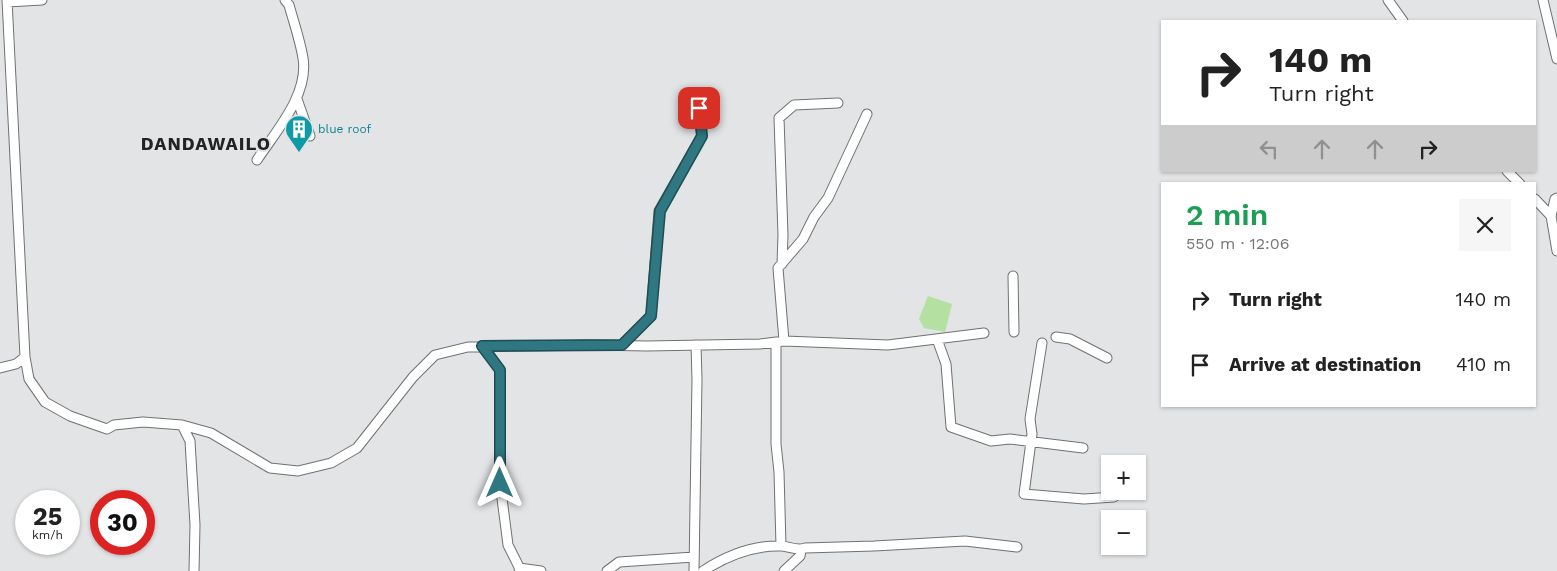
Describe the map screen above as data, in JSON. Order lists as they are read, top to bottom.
{
  "districts": ["DANDAWAILO"],
  "places": {
    "building": ["blue roof"]
  },
  "page": {
    "turn": ["140 m", "Turn right"],
    "heading": ["2 min", "550 m · 12:06"],
    "list": [
      {
        "name": "Turn right",
        "value": "140 m"
      },
      {
        "name": "Arrive at destination",
        "value": "410 m"
      }
    ],
    "map_buttons": ["+", "−"],
    "speed": "25 km/h",
    "limit": "30"
  }
}
